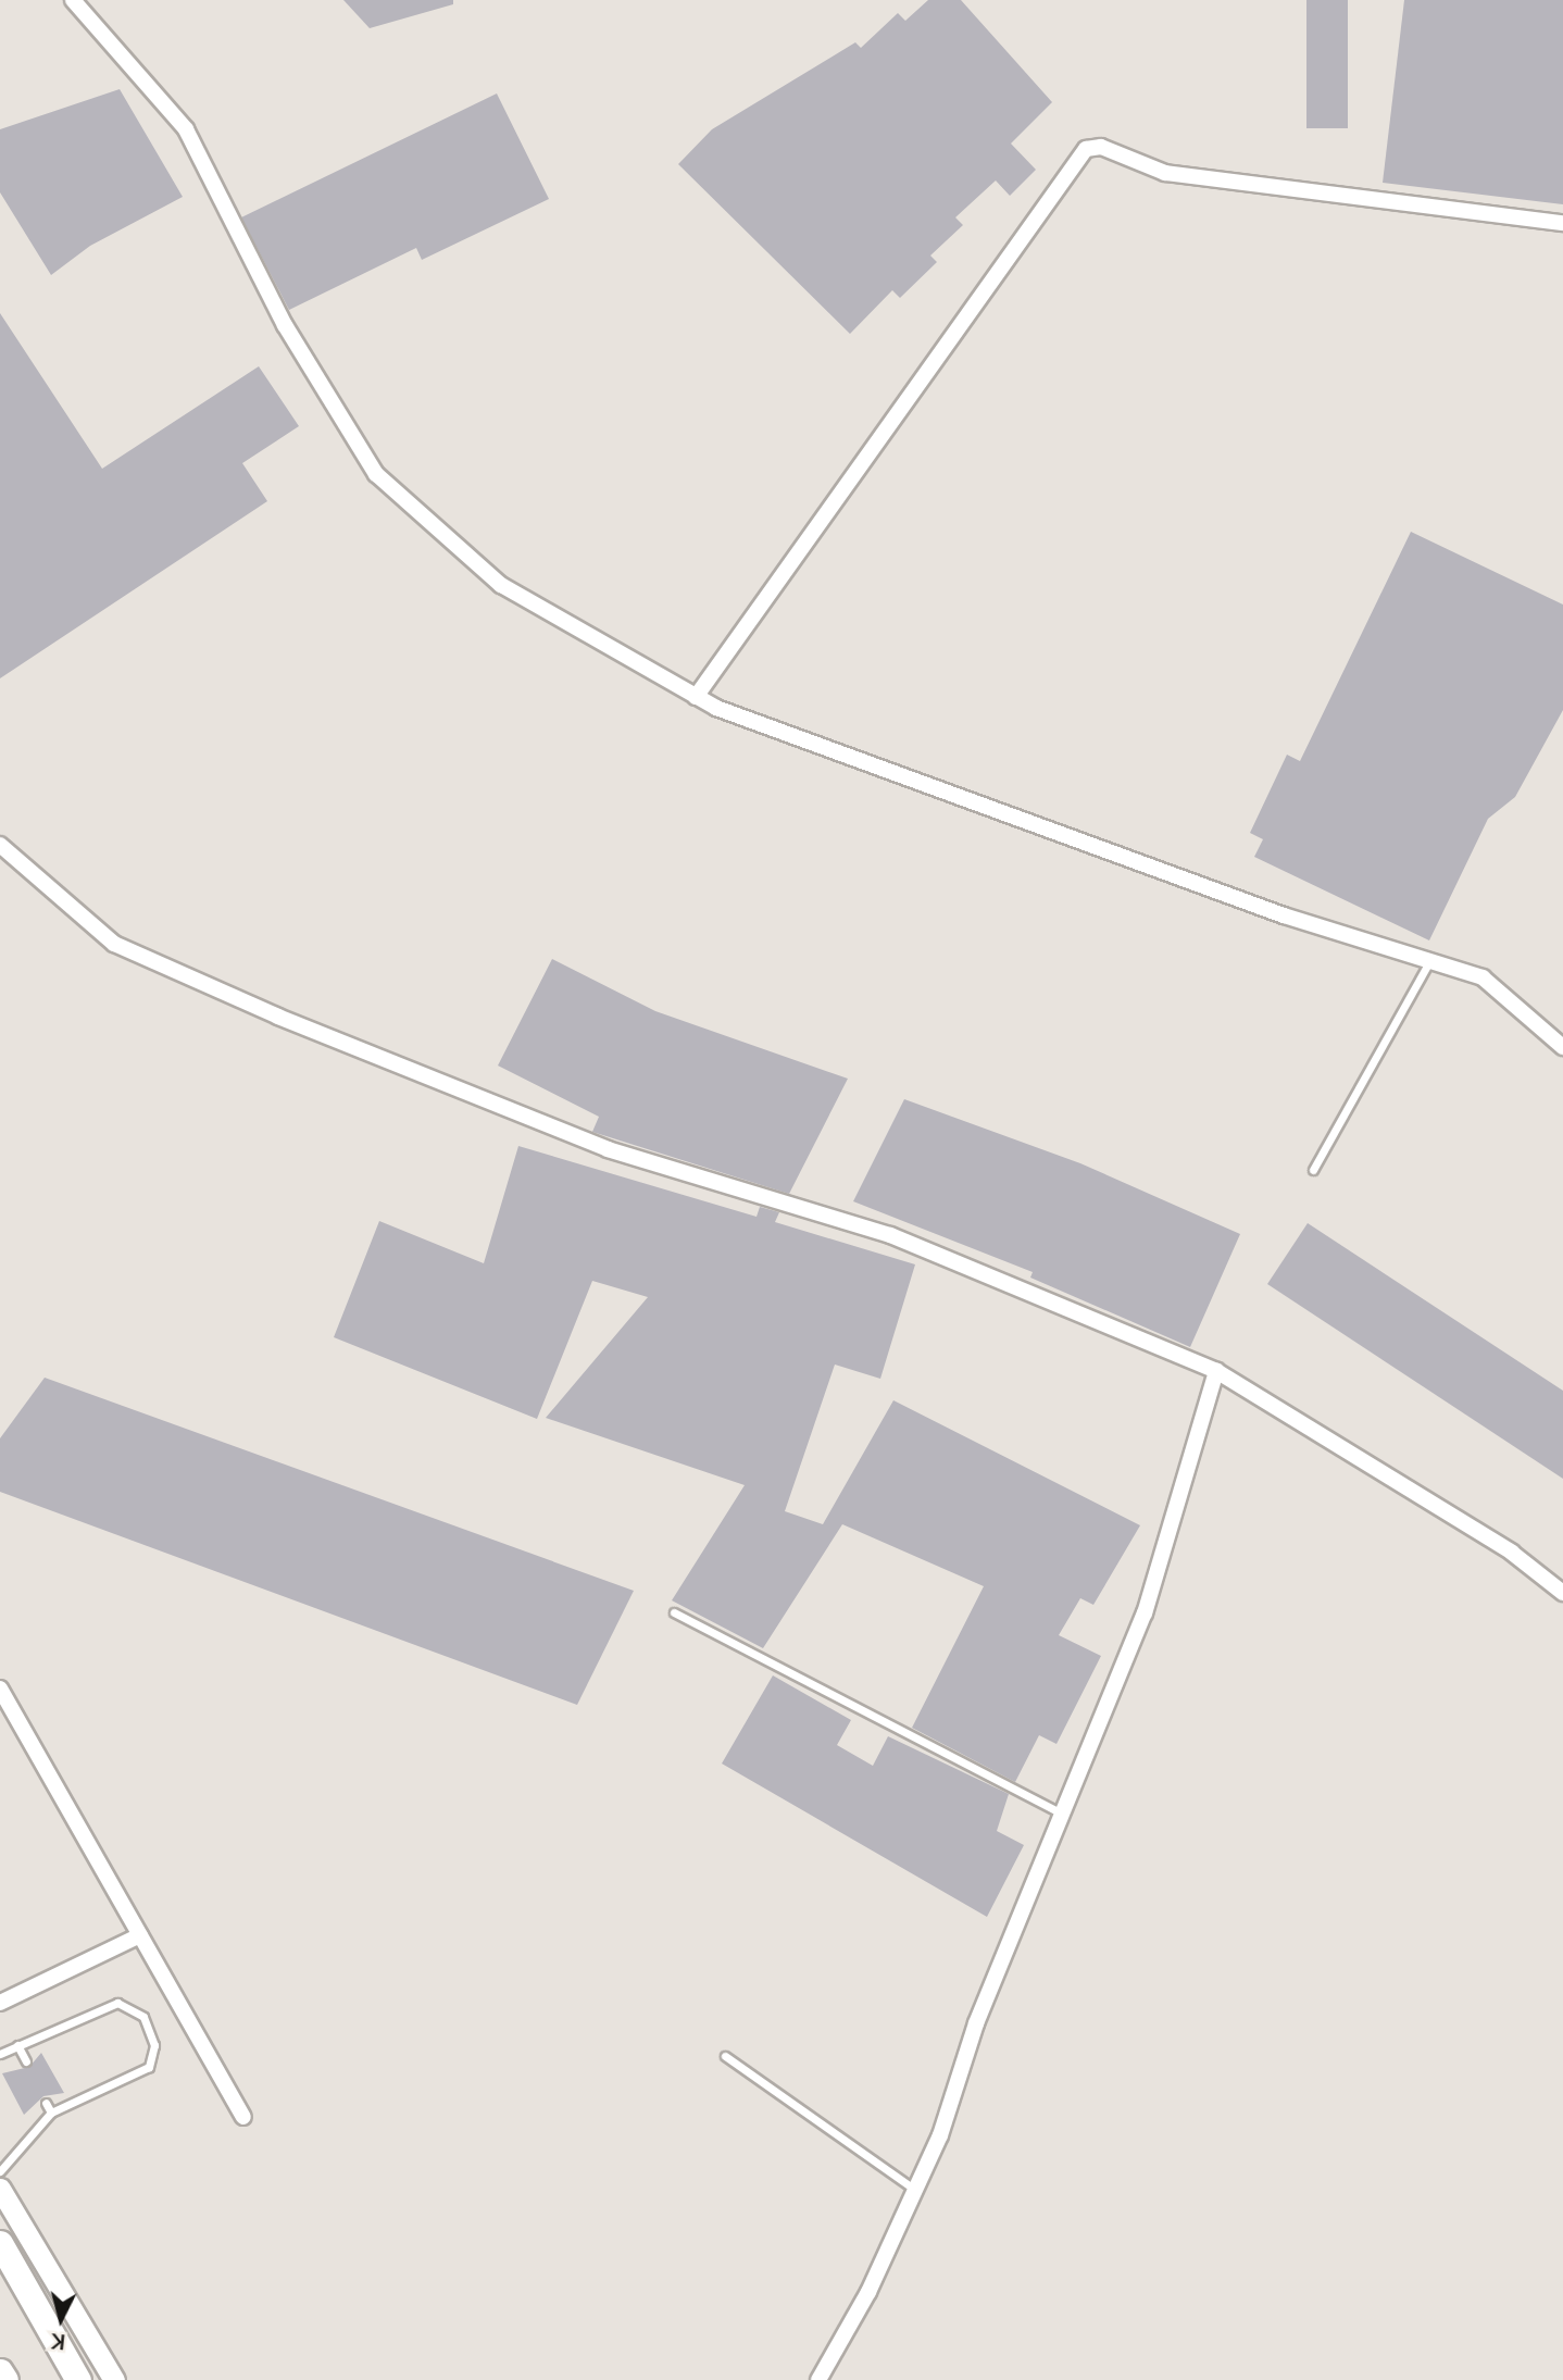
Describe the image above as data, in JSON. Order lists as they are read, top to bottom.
{
  "north": "bottom"
}
